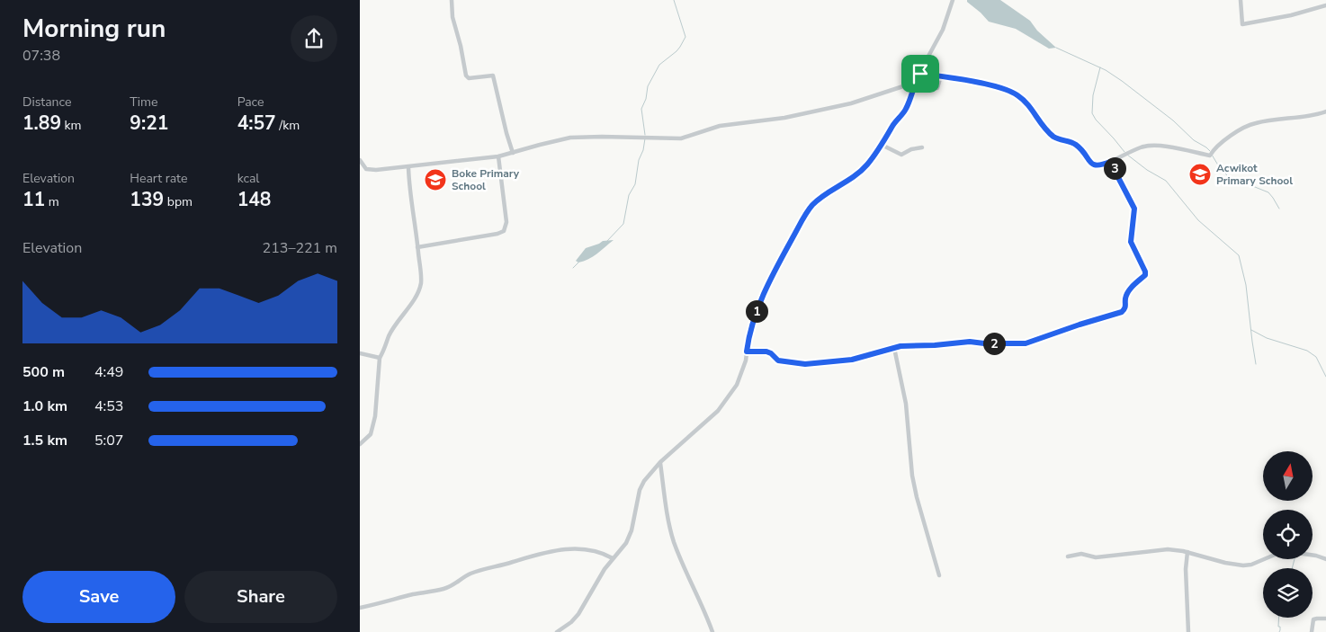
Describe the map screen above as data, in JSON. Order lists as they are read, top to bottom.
{
  "places": {
    "school or university": ["Acwikot Primary School", "Boke Primary School"]
  },
  "north": "top",
  "page": {
    "heading": ["Morning run", "07:38"],
    "stats": [
      ["Distance", "1.89 km"],
      ["Time", "9:21"],
      ["Pace", "4:57 /km"],
      ["Elevation", "11 m"],
      ["Heart rate", "139 bpm"],
      ["kcal", "148"]
    ],
    "pins": ["3", "1", "2"],
    "chart": ["Elevation", "213–221 m"],
    "list": [
      {
        "name": "500 m",
        "note": "4:49"
      },
      {
        "name": "1.0 km",
        "note": "4:53"
      },
      {
        "name": "1.5 km",
        "note": "5:07"
      }
    ],
    "buttons": ["Save", "Share"]
  }
}
